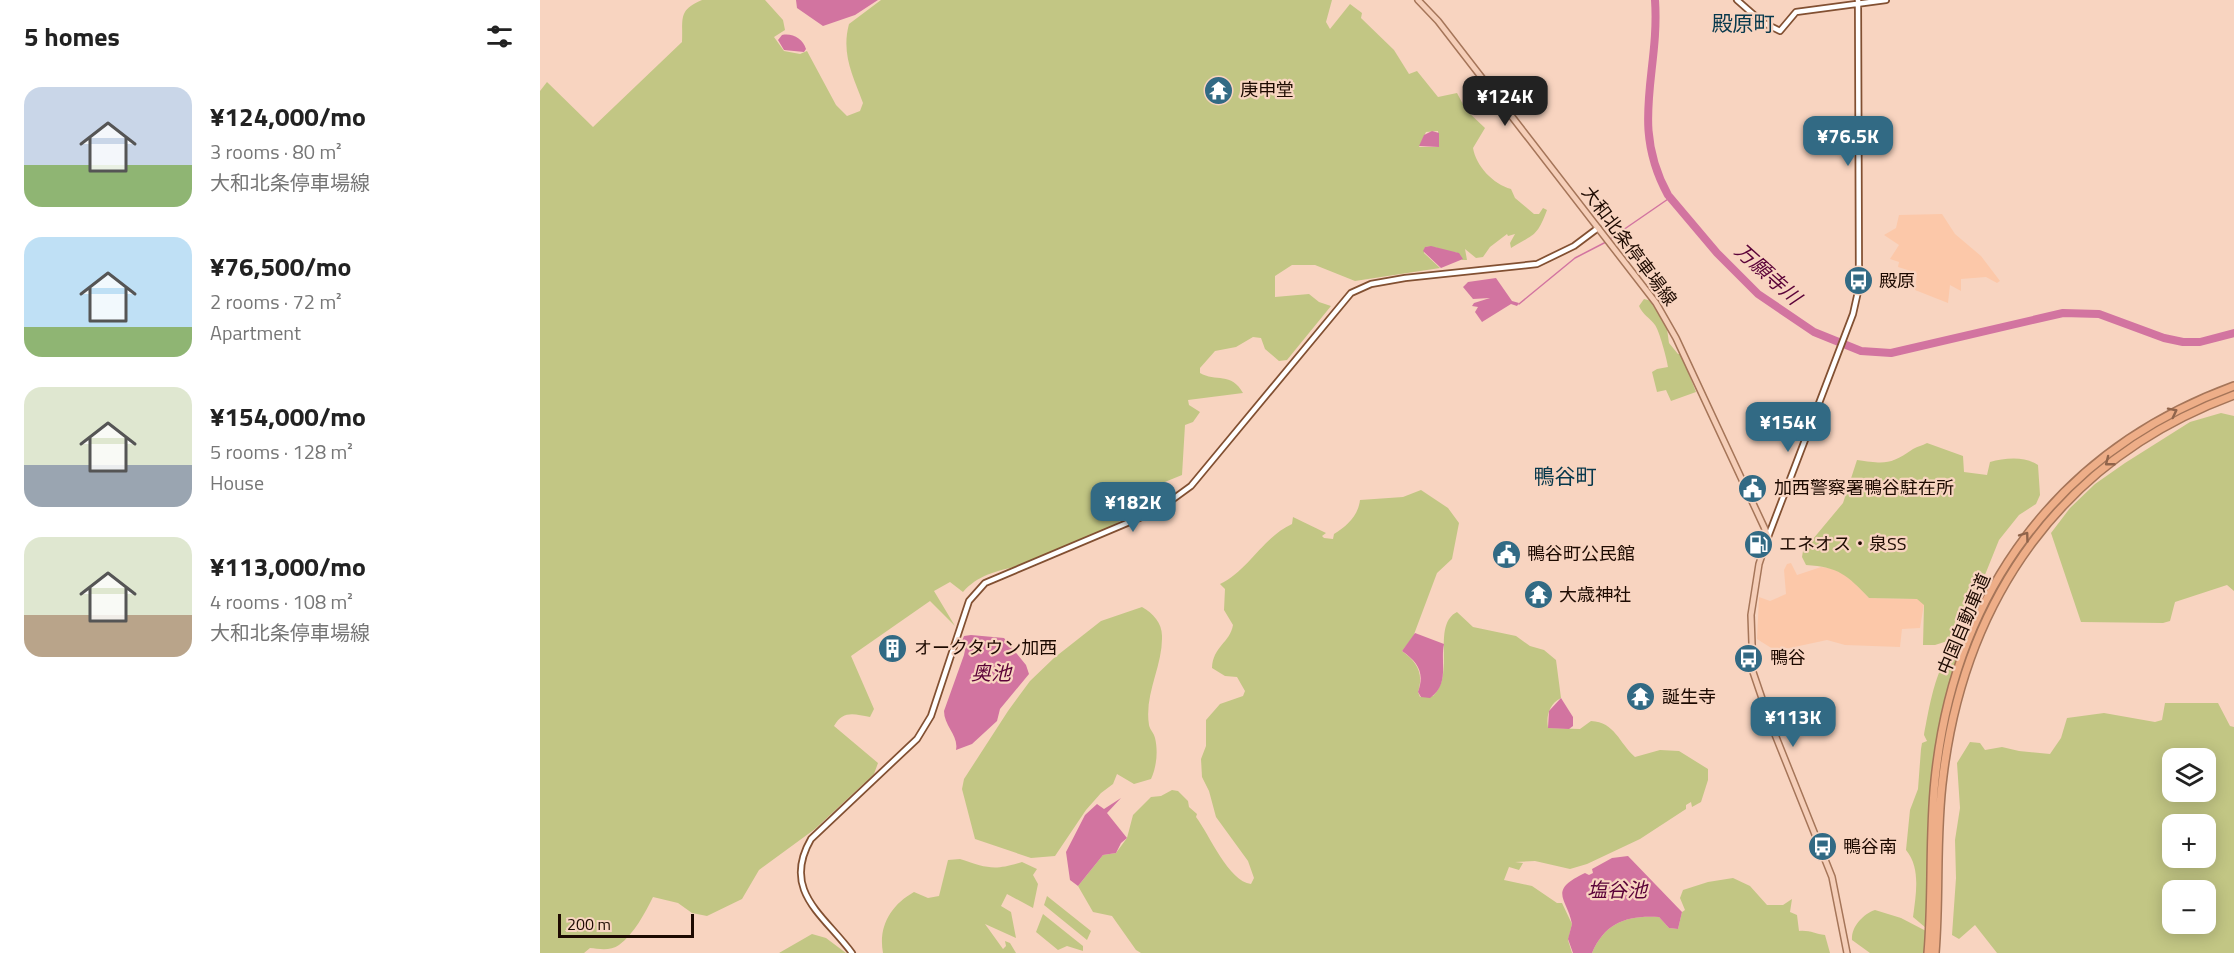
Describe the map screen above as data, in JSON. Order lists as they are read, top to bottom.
{
  "streets": {
    "highway": ["中国自動車道"],
    "main road": ["大和北条停車場線"]
  },
  "districts": ["殿原町", "鴨谷町"],
  "water": ["万願寺川", "奥池", "塩谷池"],
  "places": {
    "temple": ["庚申堂", "大歳神社", "誕生寺"],
    "bus stop": ["殿原", "鴨谷", "鴨谷南"],
    "public building": ["加西警察署鴨谷駐在所", "鴨谷町公民館"],
    "fuel station": ["エネオス・泉SS"],
    "building": ["オークタウン加西"]
  },
  "scale_bar": "200 m",
  "page": {
    "heading": "5 homes",
    "list": [
      {
        "name": "¥124,000/mo",
        "note": "3 rooms · 80 m² · 大和北条停車場線"
      },
      {
        "name": "¥76,500/mo",
        "note": "2 rooms · 72 m² · Apartment"
      },
      {
        "name": "¥154,000/mo",
        "note": "5 rooms · 128 m² · House"
      },
      {
        "name": "¥113,000/mo",
        "note": "4 rooms · 108 m² · 大和北条停車場線"
      }
    ],
    "price": [
      "¥124K",
      "¥76.5K",
      "¥154K",
      "¥182K",
      "¥113K"
    ],
    "map_buttons": ["+", "−"],
    "scale": "200 m"
  }
}
